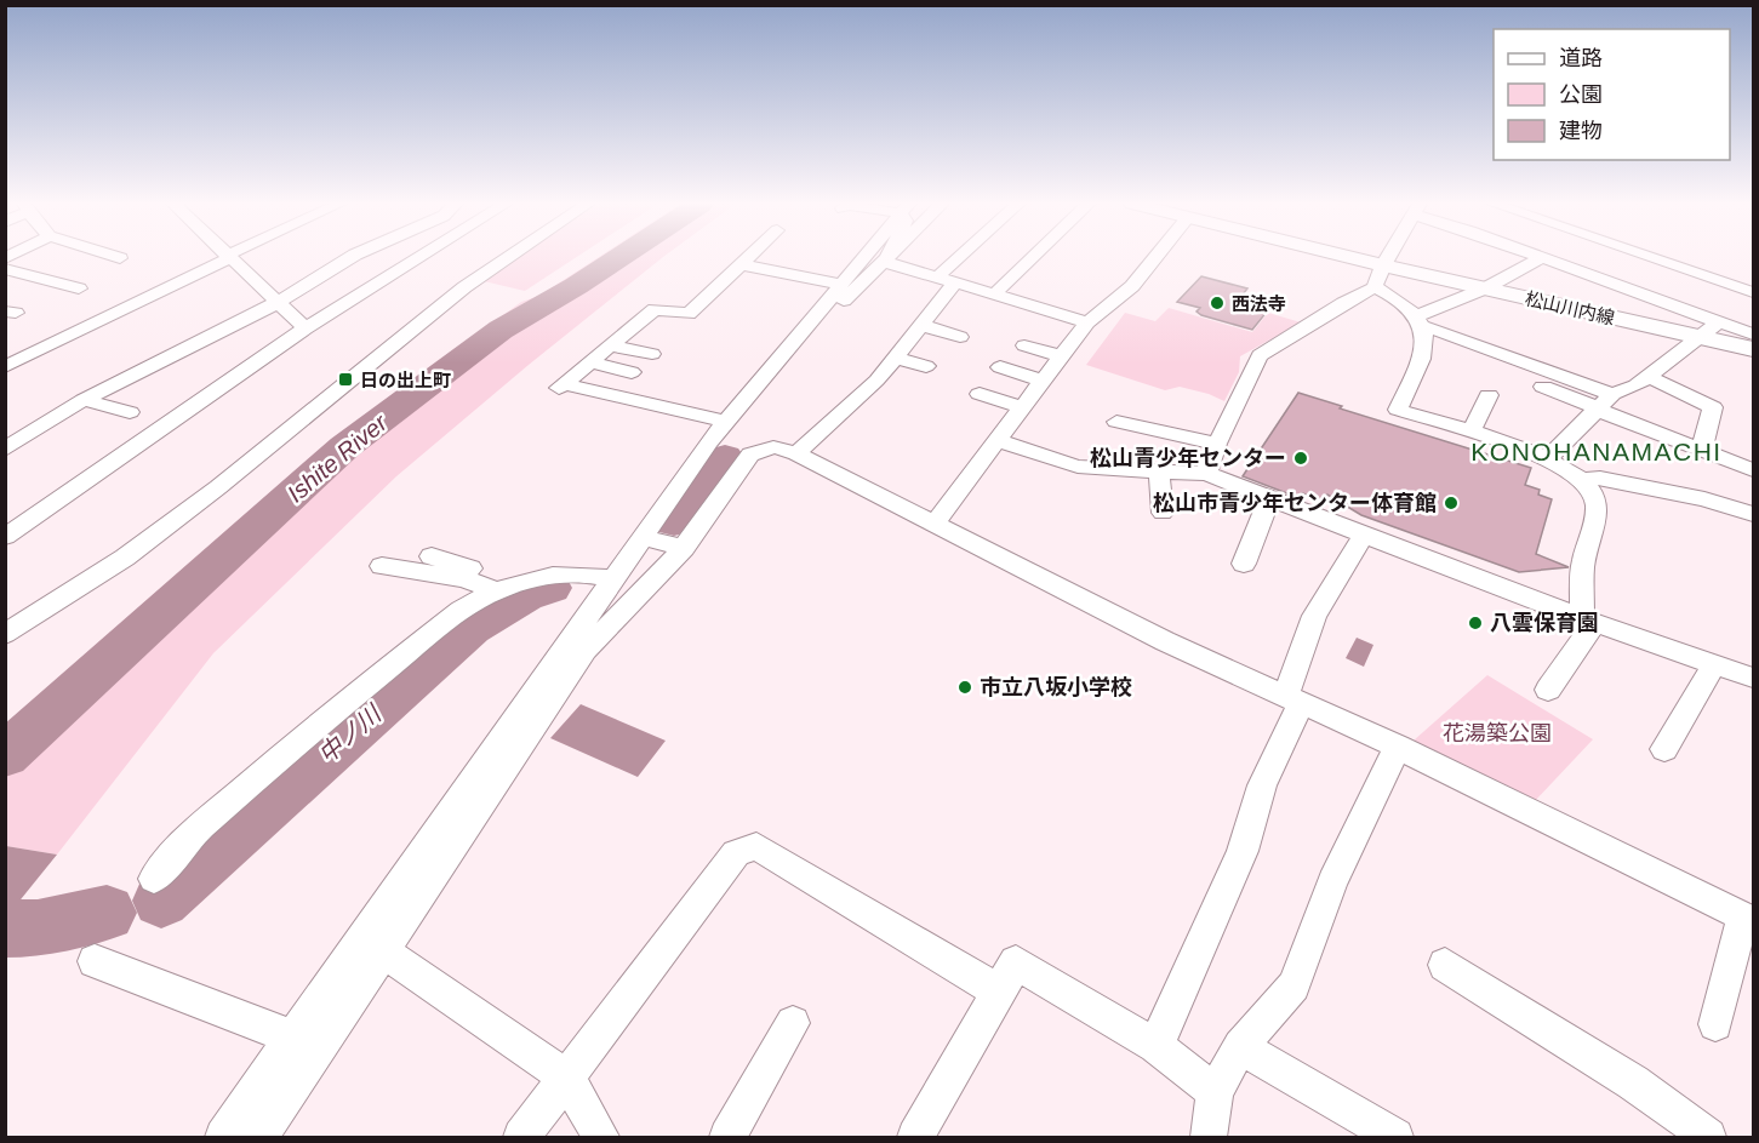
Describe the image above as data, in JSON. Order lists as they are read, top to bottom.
{
  "streets": {
    "main road": ["松山川内線"]
  },
  "districts": ["KONOHANAMACHI"],
  "water": ["Ishite River", "中ノ川"],
  "parks": ["花湯築公園"],
  "places": {
    "other": [
      "西法寺",
      "松山青少年センター",
      "松山市青少年センター体育館",
      "八雲保育園",
      "市立八坂小学校"
    ],
    "transit": ["日の出上町"]
  },
  "legend": ["道路", "公園", "建物"]
}
